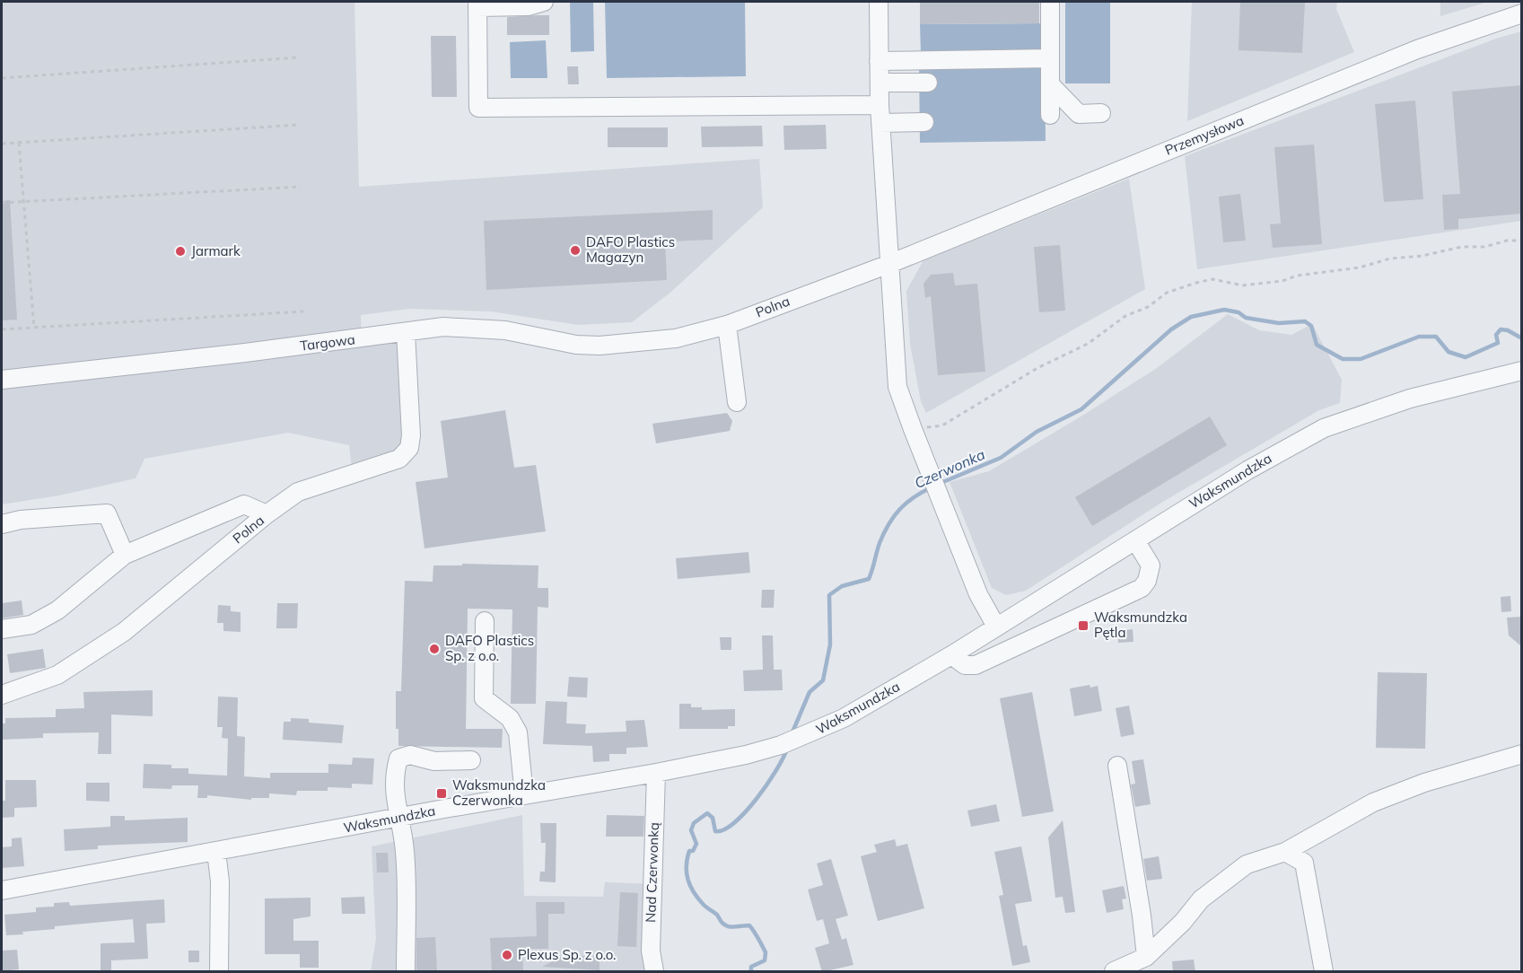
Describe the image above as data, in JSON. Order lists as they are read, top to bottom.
{
  "streets": {
    "street": [
      "Przemysłowa",
      "Polna",
      "Targowa",
      "Waksmundzka",
      "Nad Czerwonką"
    ]
  },
  "crossings": [
    ["Przemysłowa", "Polna"],
    ["Polna", "Targowa"],
    ["Waksmundzka", "Nad Czerwonką"]
  ],
  "water": ["Czerwonka"],
  "places": {
    "other": [
      "DAFO Plastics Magazyn",
      "Jarmark",
      "DAFO Plastics Sp. z o.o.",
      "Plexus Sp. z o.o."
    ],
    "transit": ["Waksmundzka Pętla", "Waksmundzka Czerwonka"]
  }
}
